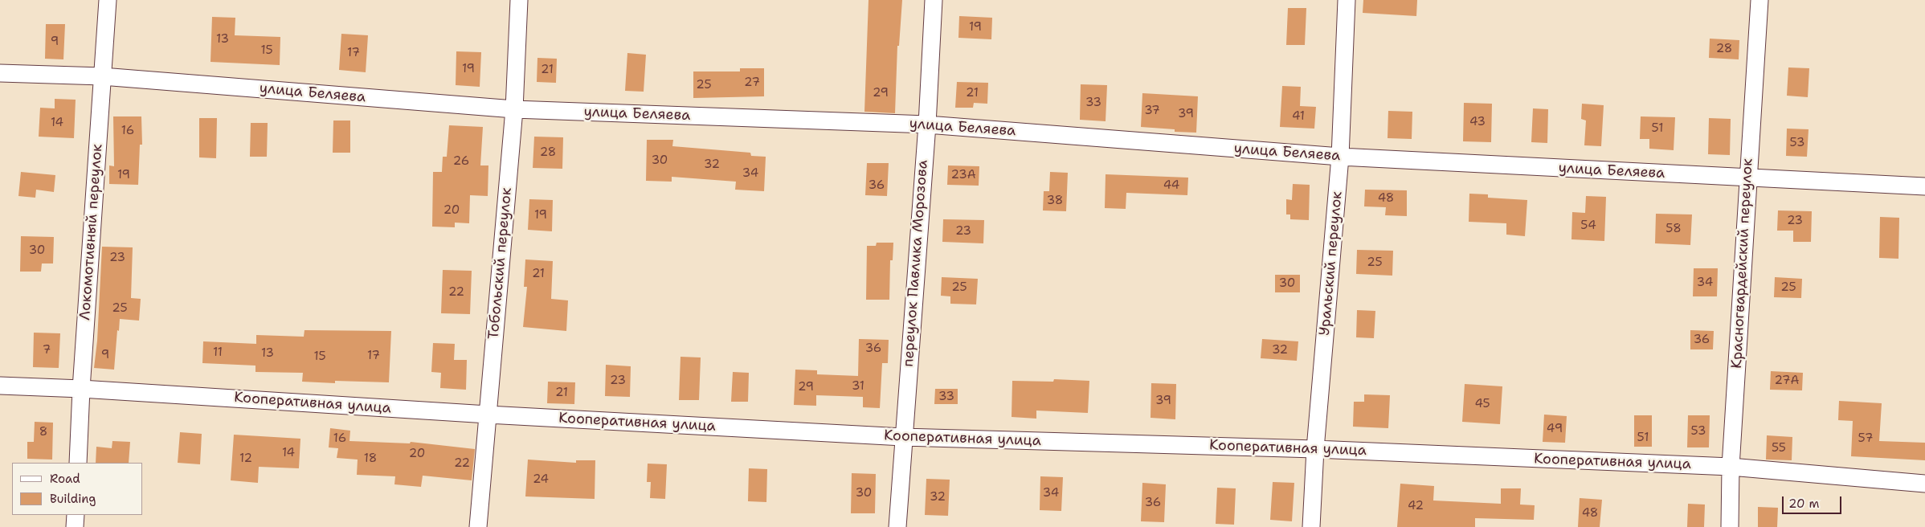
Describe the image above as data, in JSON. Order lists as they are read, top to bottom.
{
  "streets": {
    "street": [
      "улица Беляева",
      "Локомотивный переулок",
      "Тобольский переулок",
      "переулок Павлика Морозова",
      "Уральский переулок",
      "Красногвардейский переулок",
      "Кооперативная улица"
    ]
  },
  "crossings": [
    ["улица Беляева", "Локомотивный переулок"],
    ["улица Беляева", "Тобольский переулок"],
    ["улица Беляева", "переулок Павлика Морозова"],
    ["улица Беляева", "Уральский переулок"],
    ["улица Беляева", "Красногвардейский переулок"],
    ["Локомотивный переулок", "Кооперативная улица"],
    ["Тобольский переулок", "Кооперативная улица"],
    ["переулок Павлика Морозова", "Кооперативная улица"],
    ["Уральский переулок", "Кооперативная улица"],
    ["Красногвардейский переулок", "Кооперативная улица"]
  ],
  "house_numbers": [
    "19",
    "13",
    "9",
    "28",
    "15",
    "17",
    "19",
    "21",
    "27",
    "25",
    "29",
    "21",
    "33",
    "37",
    "39",
    "41",
    "43",
    "14",
    "51",
    "16",
    "53",
    "28",
    "30",
    "26",
    "32",
    "34",
    "19",
    "23А",
    "36",
    "44",
    "48",
    "38",
    "20",
    "19",
    "23",
    "54",
    "58",
    "23",
    "30",
    "23",
    "25",
    "21",
    "34",
    "30",
    "25",
    "25",
    "22",
    "25",
    "36",
    "36",
    "7",
    "32",
    "11",
    "13",
    "9",
    "17",
    "15",
    "23",
    "27А",
    "31",
    "29",
    "21",
    "33",
    "39",
    "45",
    "49",
    "53",
    "8",
    "51",
    "16",
    "57",
    "55",
    "14",
    "20",
    "12",
    "18",
    "22",
    "24",
    "30",
    "34",
    "32",
    "36",
    "42",
    "48"
  ],
  "legend": ["Road", "Building"],
  "scale_bar": "20 m"
}
